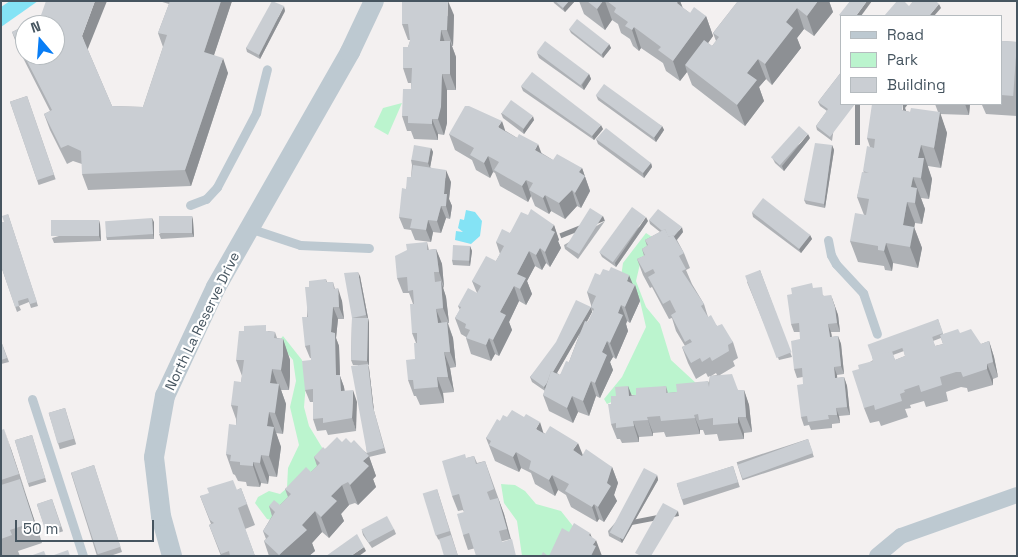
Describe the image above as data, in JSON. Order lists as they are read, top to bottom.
{
  "streets": {
    "street": ["North La Reserve Drive"]
  },
  "legend": ["Road", "Park", "Building"],
  "scale_bar": "50 m",
  "north": "top"
}
